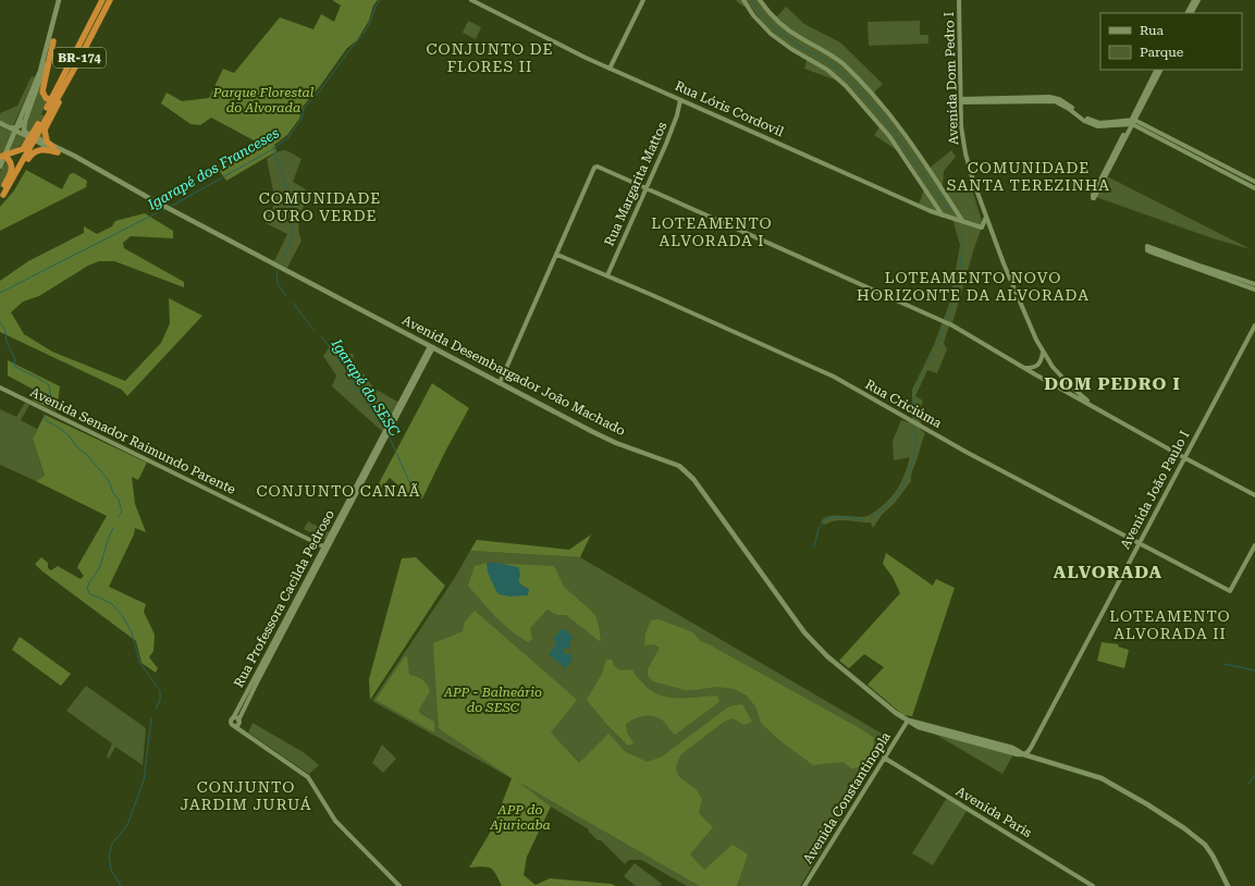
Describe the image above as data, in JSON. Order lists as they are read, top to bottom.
{
  "streets": {
    "highway": ["BR-174"],
    "main road": ["Avenida Desembargador João Machado"],
    "street": [
      "Avenida Dom Pedro I",
      "Rua Lóris Cordovil",
      "Rua Margarita Mattos",
      "Rua Criciúma",
      "Avenida Senador Raimundo Parente",
      "Avenida João Paulo I",
      "Rua Professora Cacilda Pedroso",
      "Avenida Constantinopla",
      "Avenida Paris"
    ]
  },
  "crossings": [
    ["Avenida Dom Pedro I", "Rua Lóris Cordovil"],
    ["Rua Lóris Cordovil", "Rua Margarita Mattos"],
    ["Rua Margarita Mattos", "Rua Criciúma"],
    ["Avenida Desembargador João Machado", "Avenida João Paulo I"],
    ["Avenida Desembargador João Machado", "Rua Professora Cacilda Pedroso"],
    ["Avenida Desembargador João Machado", "Avenida Constantinopla"],
    ["Rua Criciúma", "Avenida João Paulo I"],
    ["Avenida Senador Raimundo Parente", "Rua Professora Cacilda Pedroso"],
    ["Avenida Constantinopla", "Avenida Paris"]
  ],
  "districts": [
    "CONJUNTO DE FLORES II",
    "COMUNIDADE SANTA TEREZINHA",
    "COMUNIDADE OURO VERDE",
    "LOTEAMENTO ALVORADA I",
    "LOTEAMENTO NOVO HORIZONTE DA ALVORADA",
    "DOM PEDRO I",
    "CONJUNTO CANAÃ",
    "ALVORADA",
    "LOTEAMENTO ALVORADA II",
    "CONJUNTO JARDIM JURUÁ"
  ],
  "water": ["Igarapé dos Franceses", "Igarapé do SESC"],
  "parks": ["Parque Florestal do Alvorada", "APP - Balneário do SESC", "APP do Ajuricaba"],
  "legend": ["Rua", "Parque"]
}
